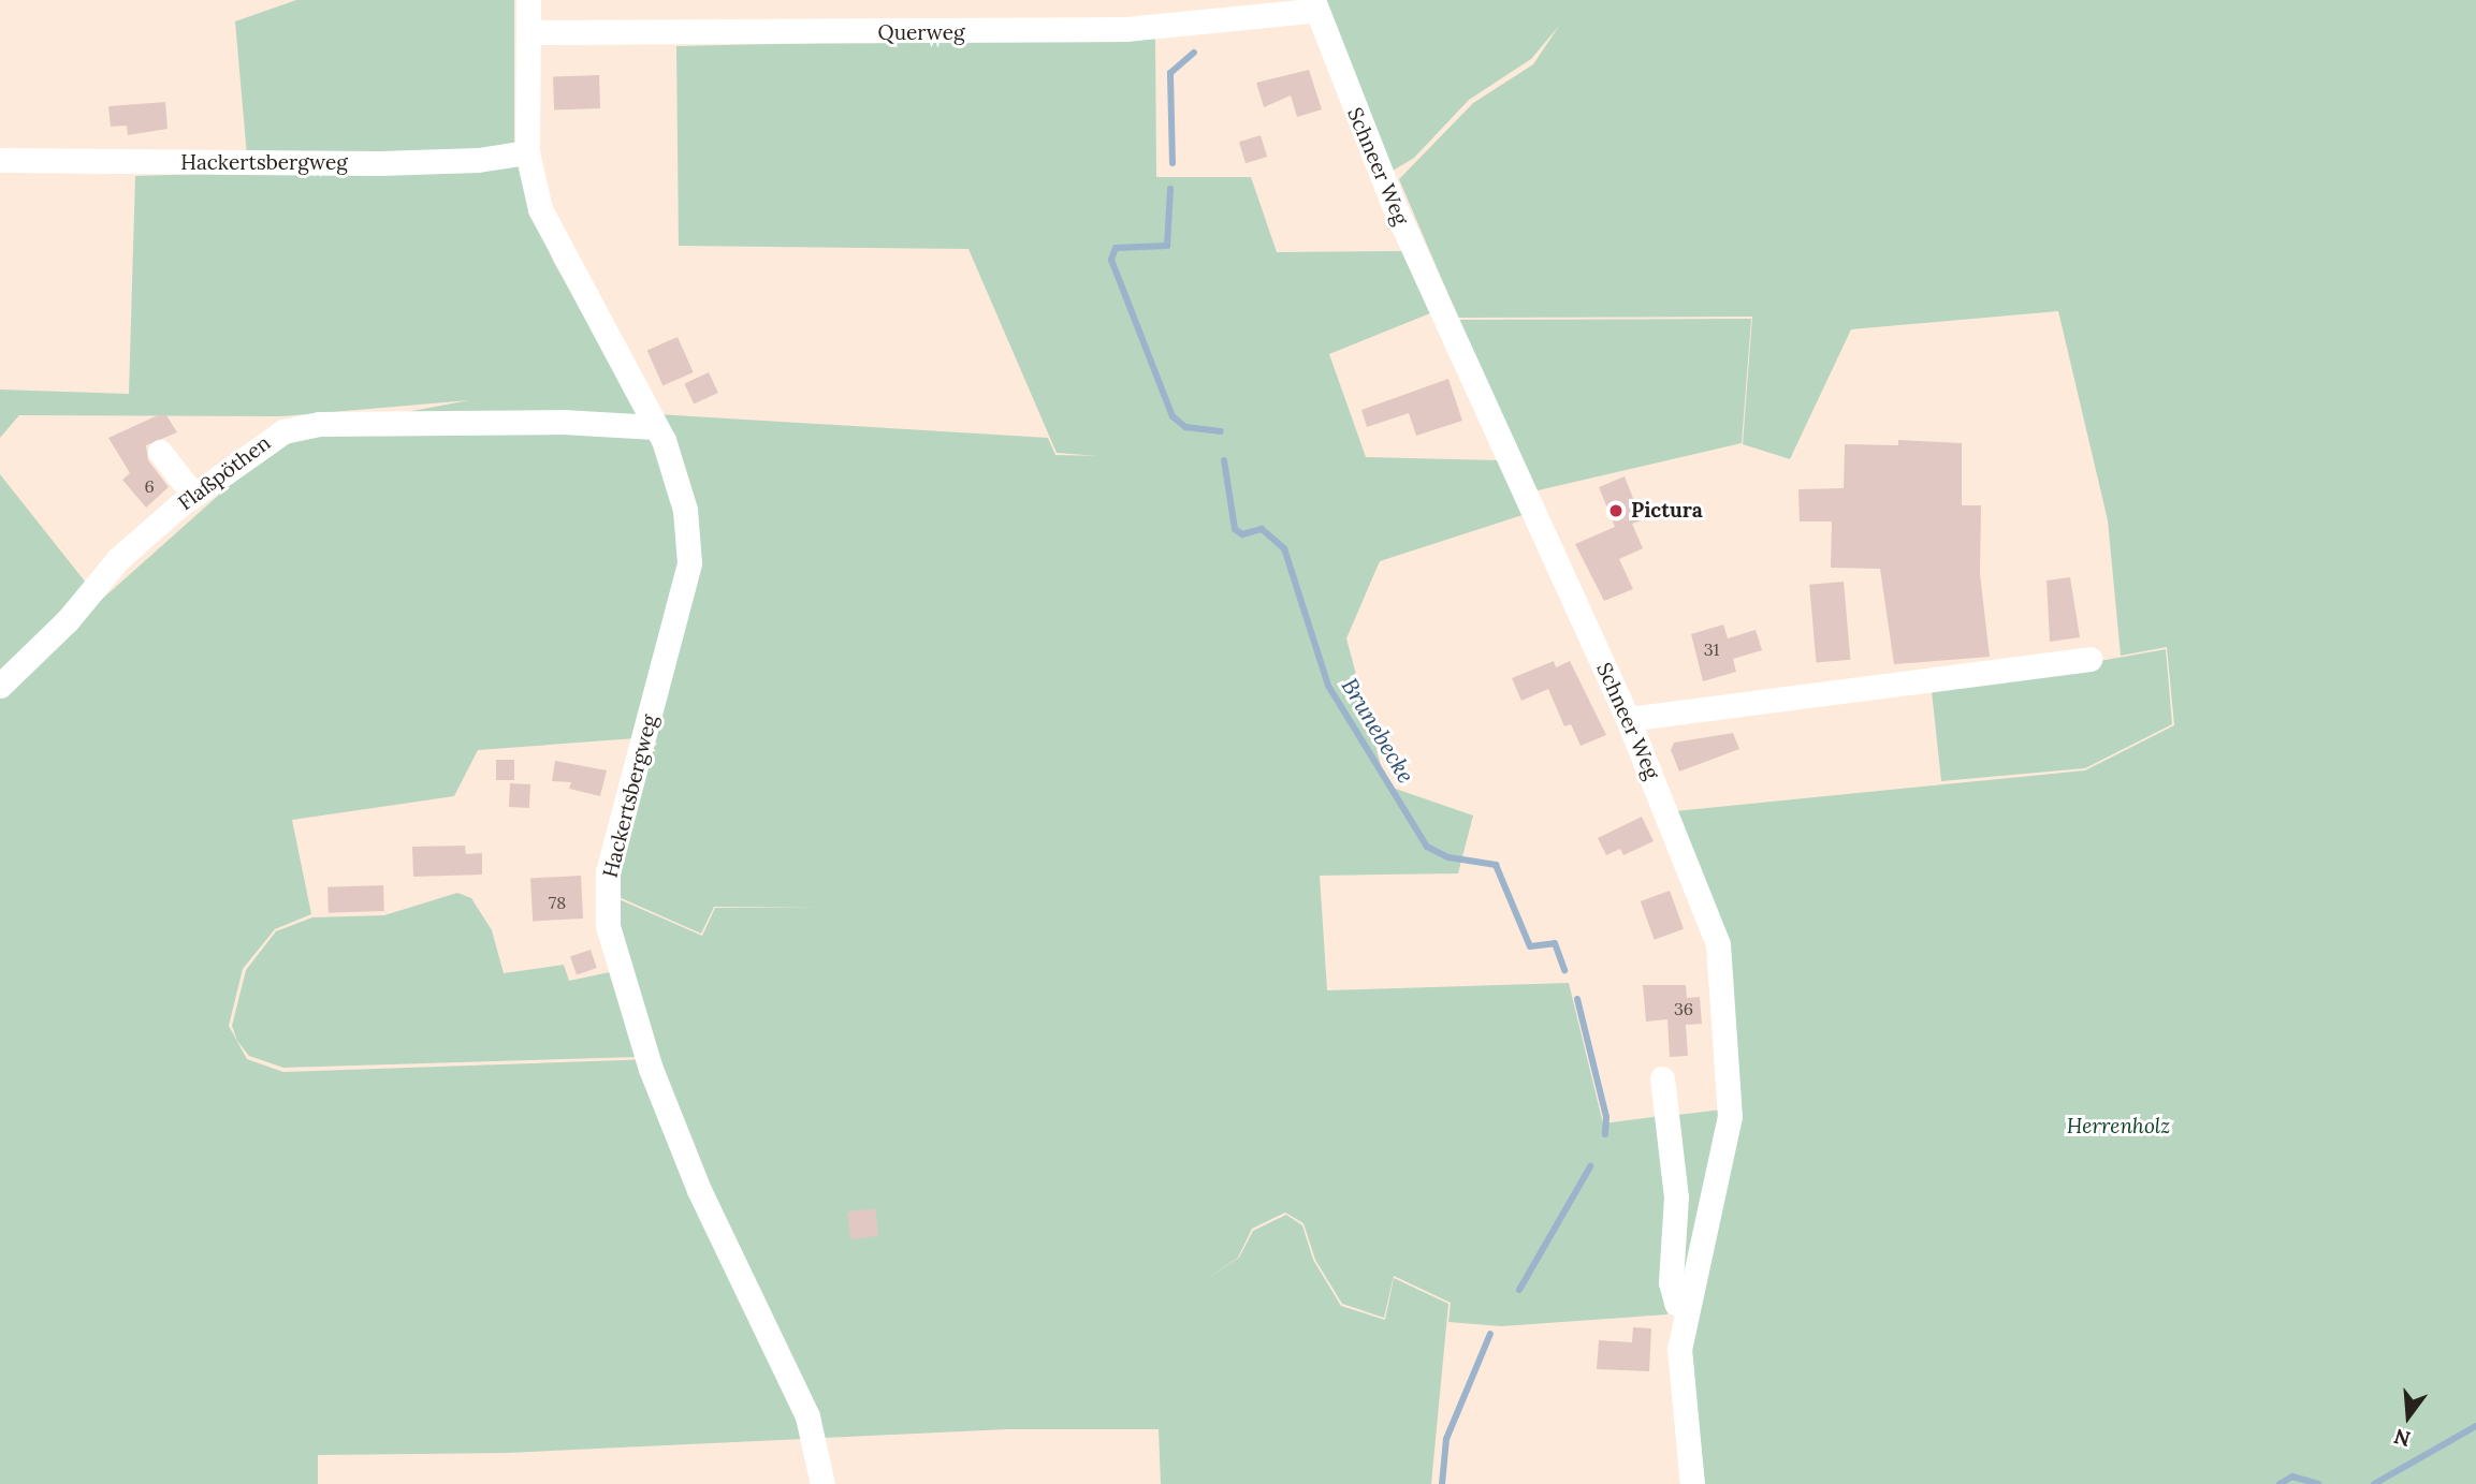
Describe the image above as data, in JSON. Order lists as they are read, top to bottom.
{
  "streets": {
    "street": [
      "Querweg",
      "Hackertsbergweg",
      "Schneer Weg",
      "Flaßpöthen"
    ]
  },
  "crossings": [
    ["Querweg", "Hackertsbergweg"],
    ["Querweg", "Schneer Weg"],
    ["Hackertsbergweg", "Flaßpöthen"]
  ],
  "water": ["Brunebecke"],
  "parks": ["Herrenholz"],
  "places": ["Pictura"],
  "house_numbers": [
    "6",
    "31",
    "78",
    "36"
  ],
  "north": "bottom"
}
